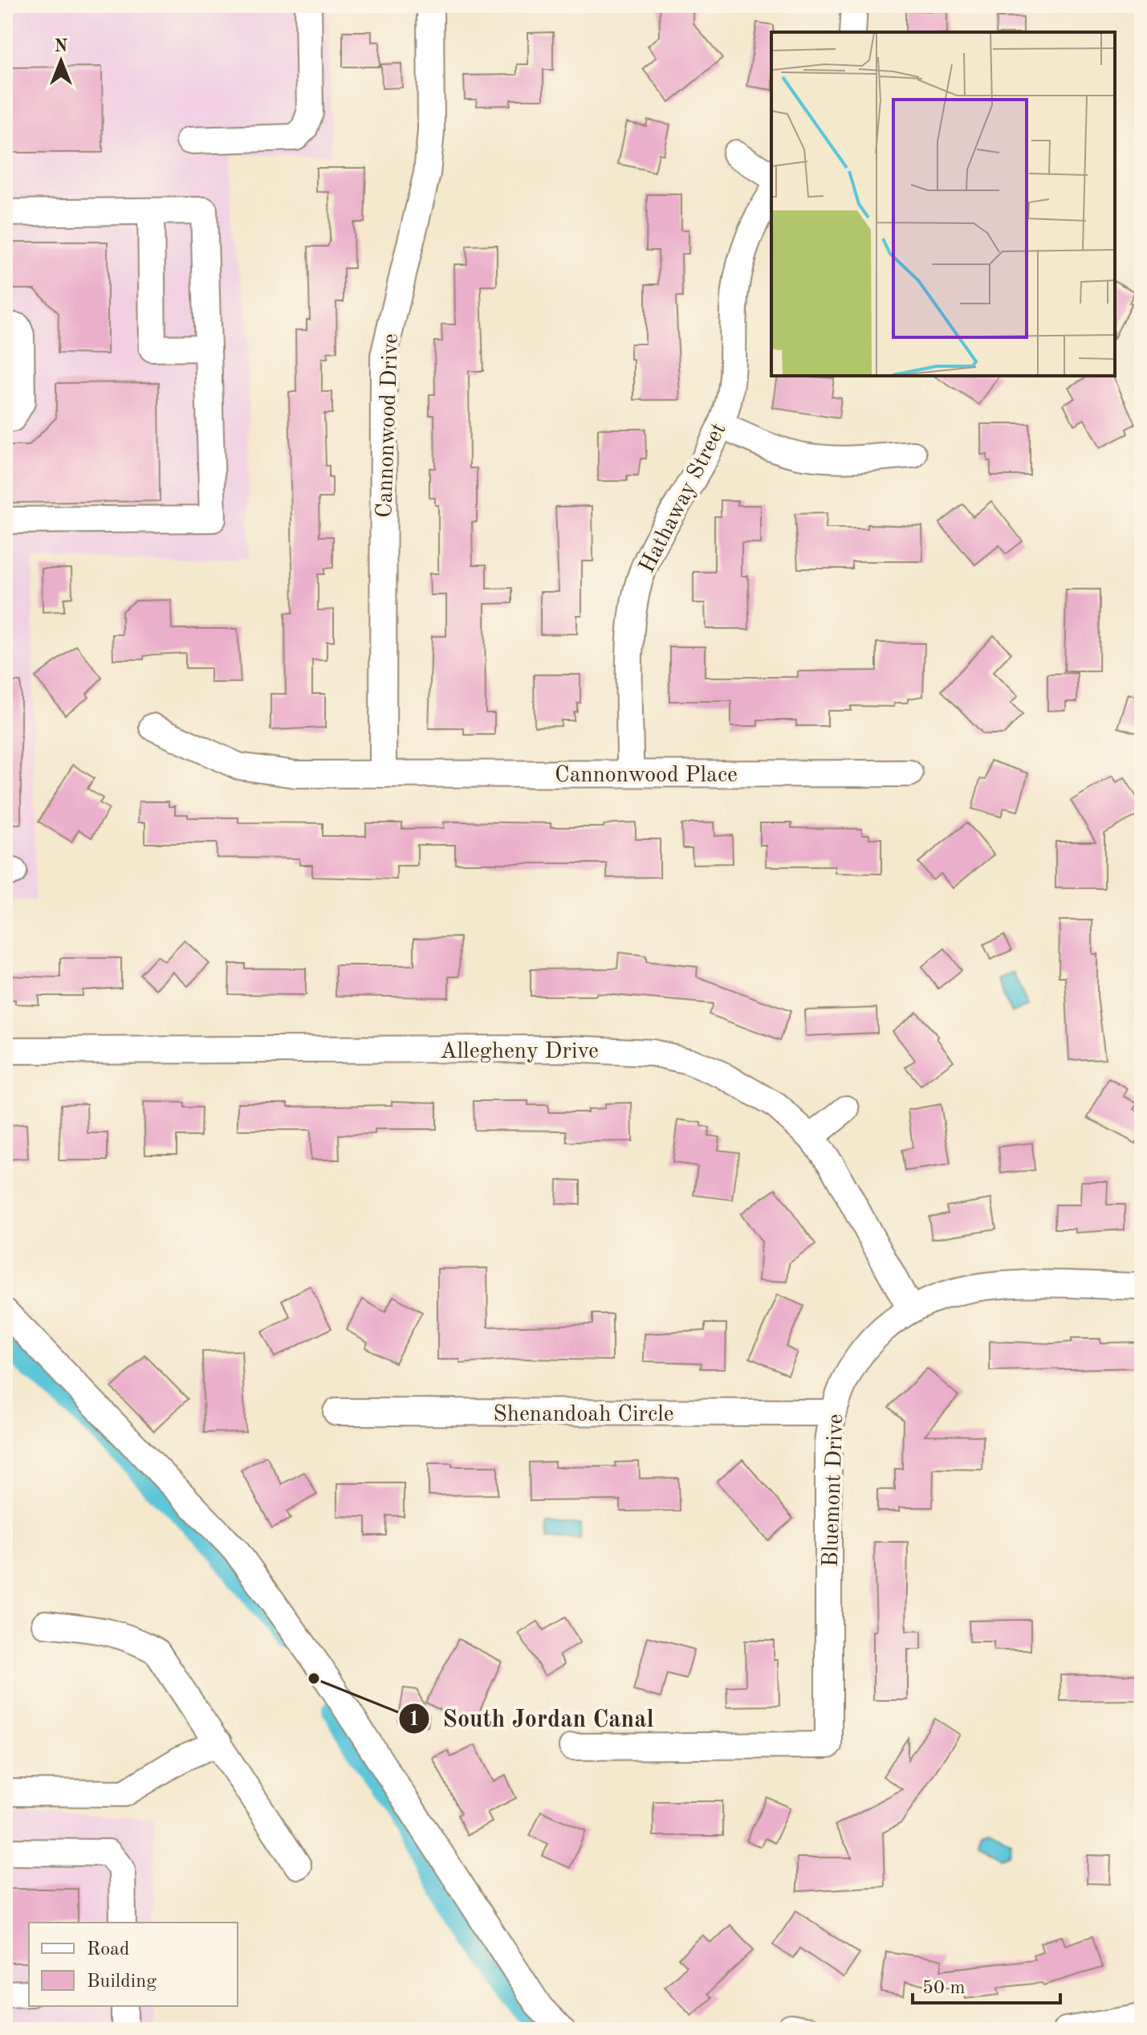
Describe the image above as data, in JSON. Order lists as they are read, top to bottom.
{
  "streets": {
    "street": [
      "Cannonwood Drive",
      "Hathaway Street",
      "Cannonwood Place",
      "Allegheny Drive",
      "Shenandoah Circle",
      "Bluemont Drive"
    ]
  },
  "crossings": [
    ["Cannonwood Drive", "Cannonwood Place"],
    ["Hathaway Street", "Cannonwood Place"],
    ["Allegheny Drive", "Bluemont Drive"],
    ["Shenandoah Circle", "Bluemont Drive"]
  ],
  "places": ["South Jordan Canal"],
  "legend": ["Road", "Building"],
  "scale_bar": "50 m",
  "north": "top"
}
